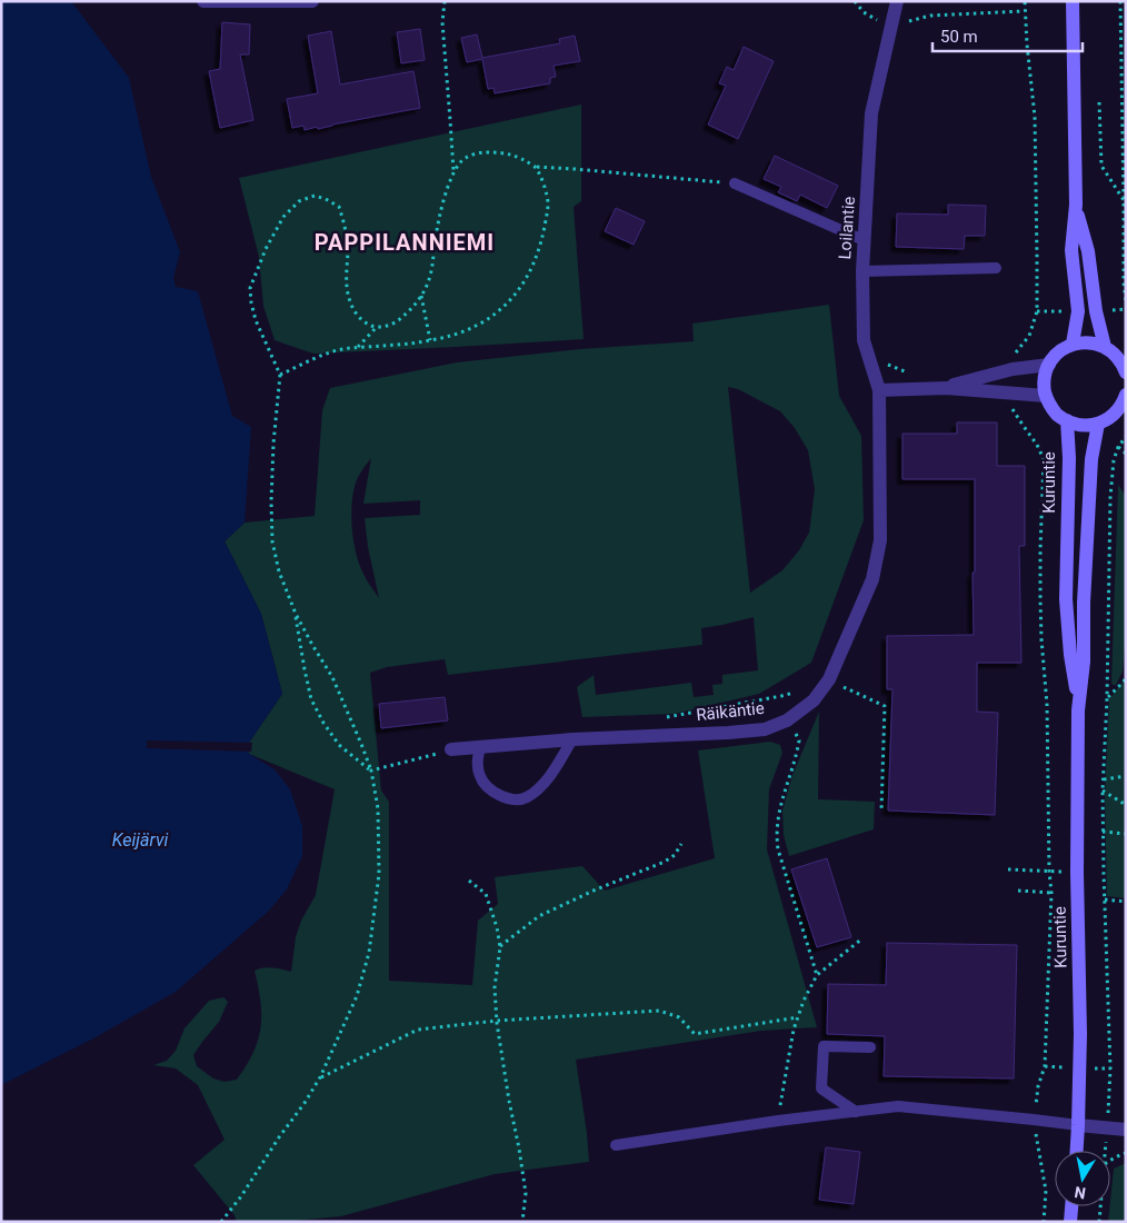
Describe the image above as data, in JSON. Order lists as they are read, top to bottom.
{
  "streets": {
    "main road": ["Kuruntie"],
    "street": ["Loilantie", "Räikäntie"]
  },
  "crossings": [
    ["Loilantie", "Räikäntie"]
  ],
  "districts": ["PAPPILANNIEMI"],
  "water": ["Keijärvi"],
  "scale_bar": "50 m",
  "north": "bottom"
}
